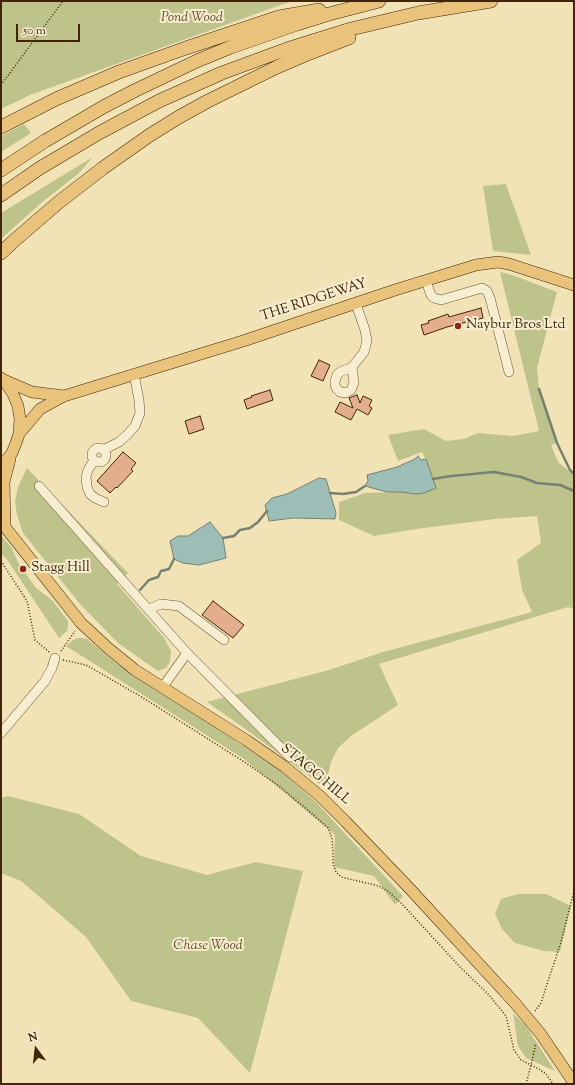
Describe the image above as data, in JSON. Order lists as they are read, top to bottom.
{
  "streets": {
    "main road": ["THE RIDGEWAY", "STAGG HILL"]
  },
  "parks": ["Pond Wood", "Chase Wood"],
  "places": ["Naybur Bros Ltd", "Stagg Hill"],
  "scale_bar": "50 m",
  "north": "top"
}
